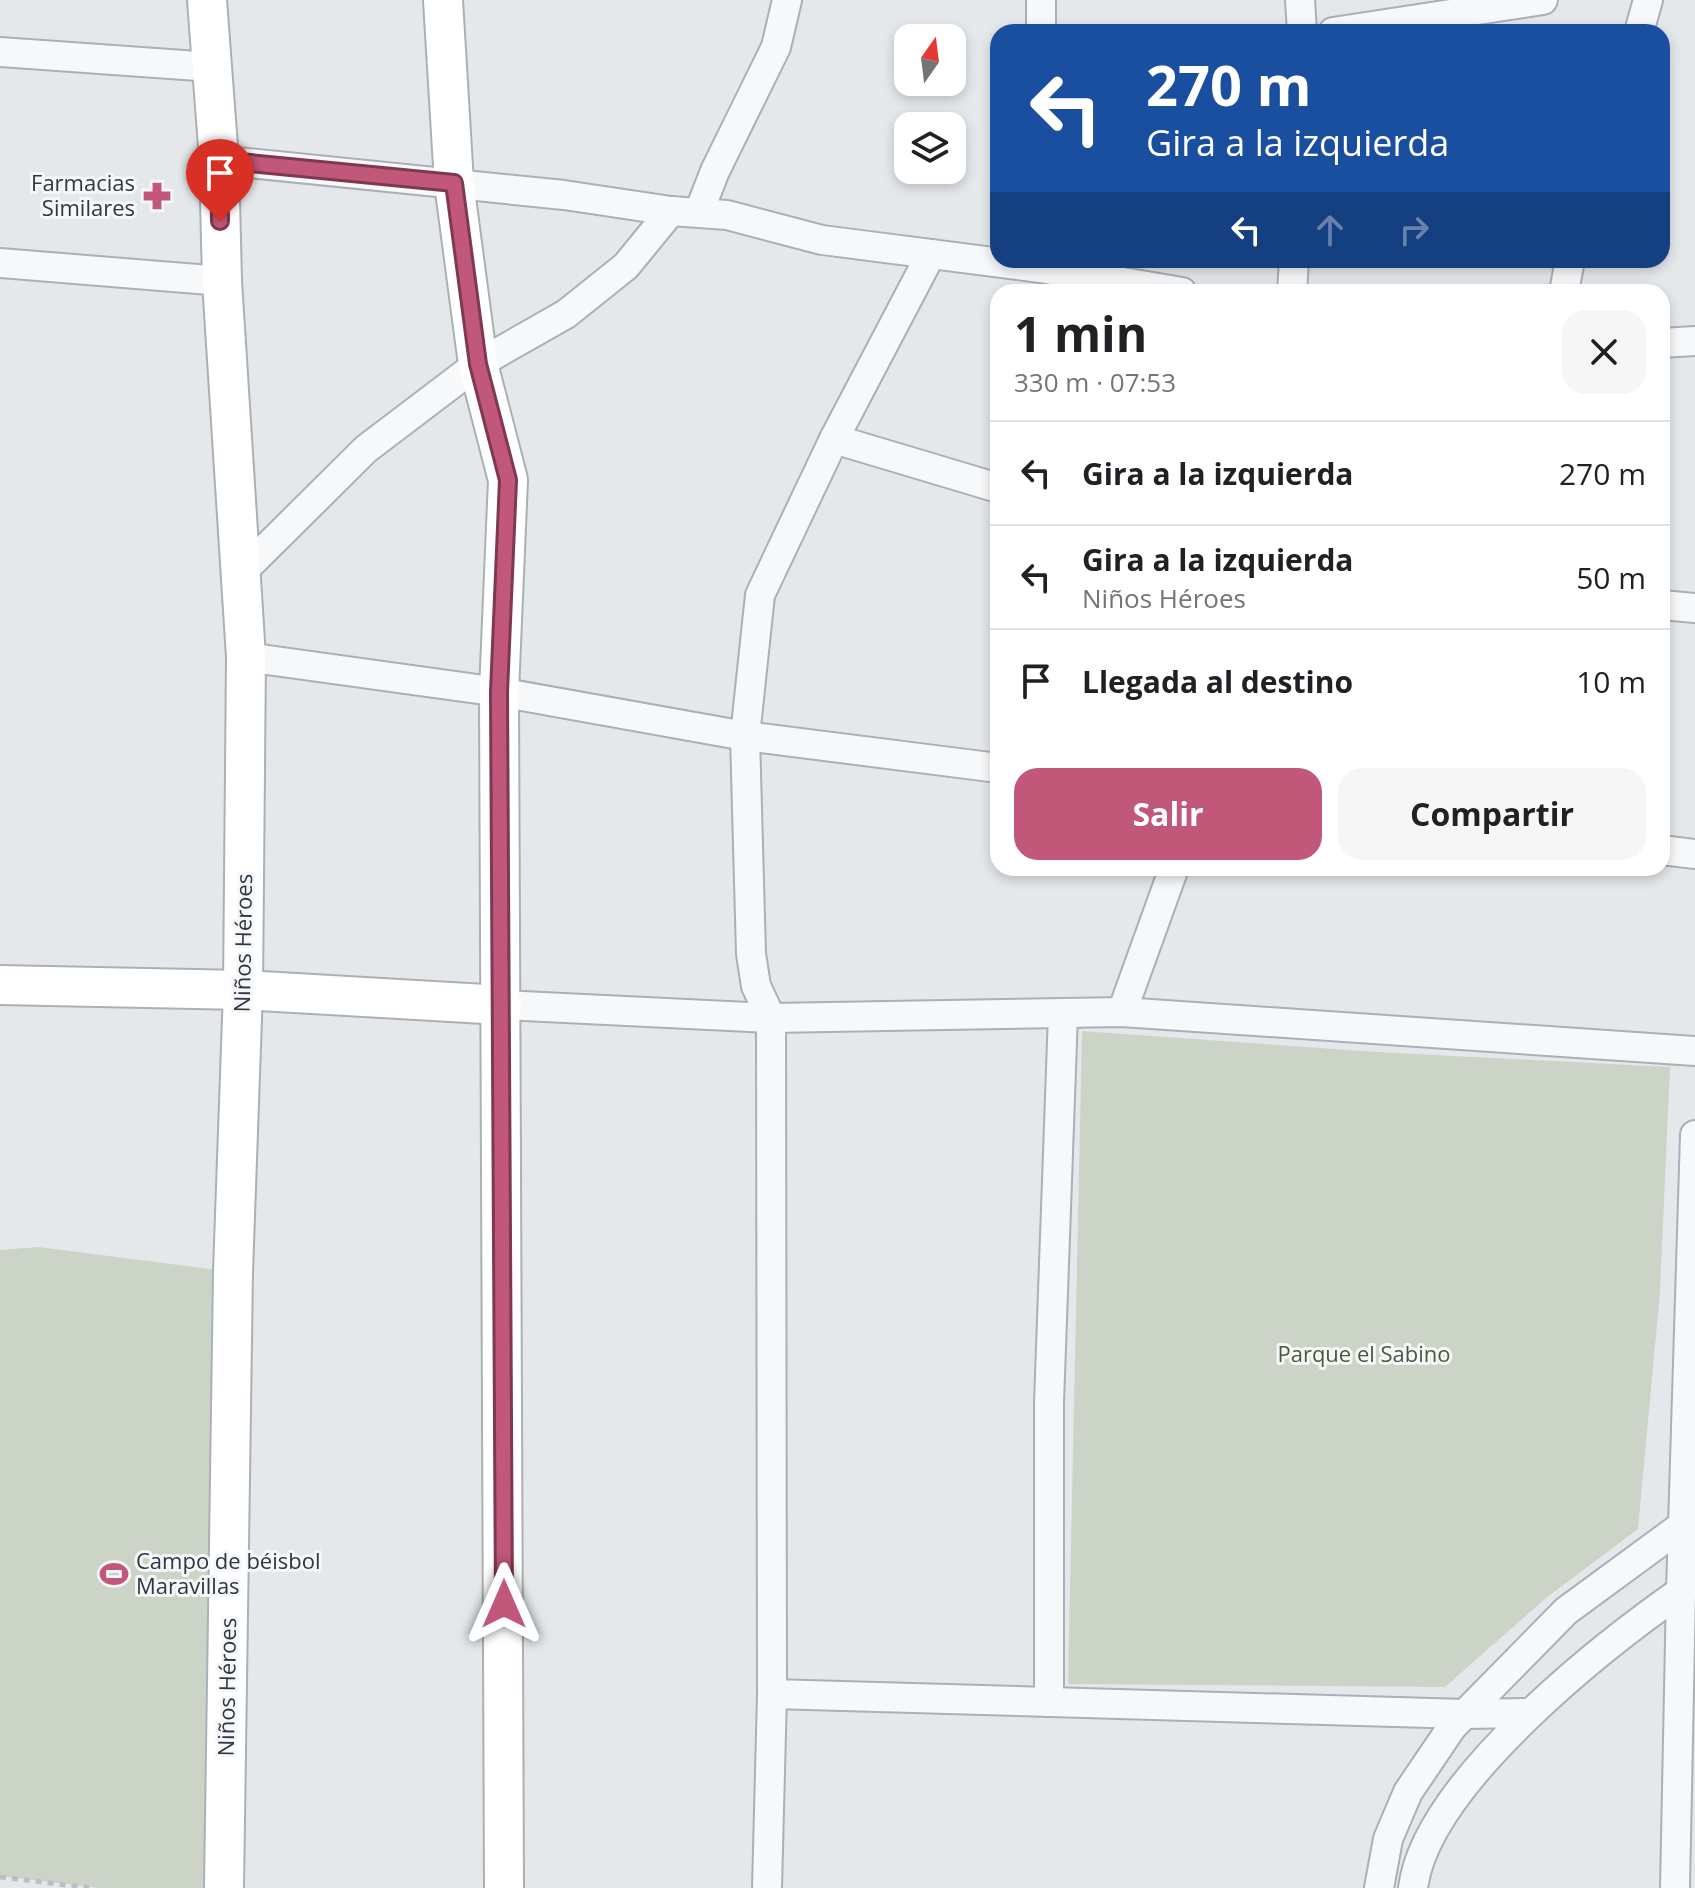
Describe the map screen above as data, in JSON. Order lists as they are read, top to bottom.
{
  "streets": {
    "main road": ["Niños Héroes"]
  },
  "parks": ["Parque el Sabino"],
  "places": {
    "pharmacy": ["Farmacias Similares"],
    "sports": ["Campo de béisbol Maravillas"]
  },
  "north": "top",
  "page": {
    "turn": ["270 m", "Gira a la izquierda"],
    "heading": ["1 min", "330 m · 07:53"],
    "list": [
      {
        "name": "Gira a la izquierda",
        "value": "270 m"
      },
      {
        "name": "Gira a la izquierda",
        "note": "Niños Héroes",
        "value": "50 m"
      },
      {
        "name": "Llegada al destino",
        "value": "10 m"
      }
    ],
    "buttons": ["Salir", "Compartir"]
  }
}
